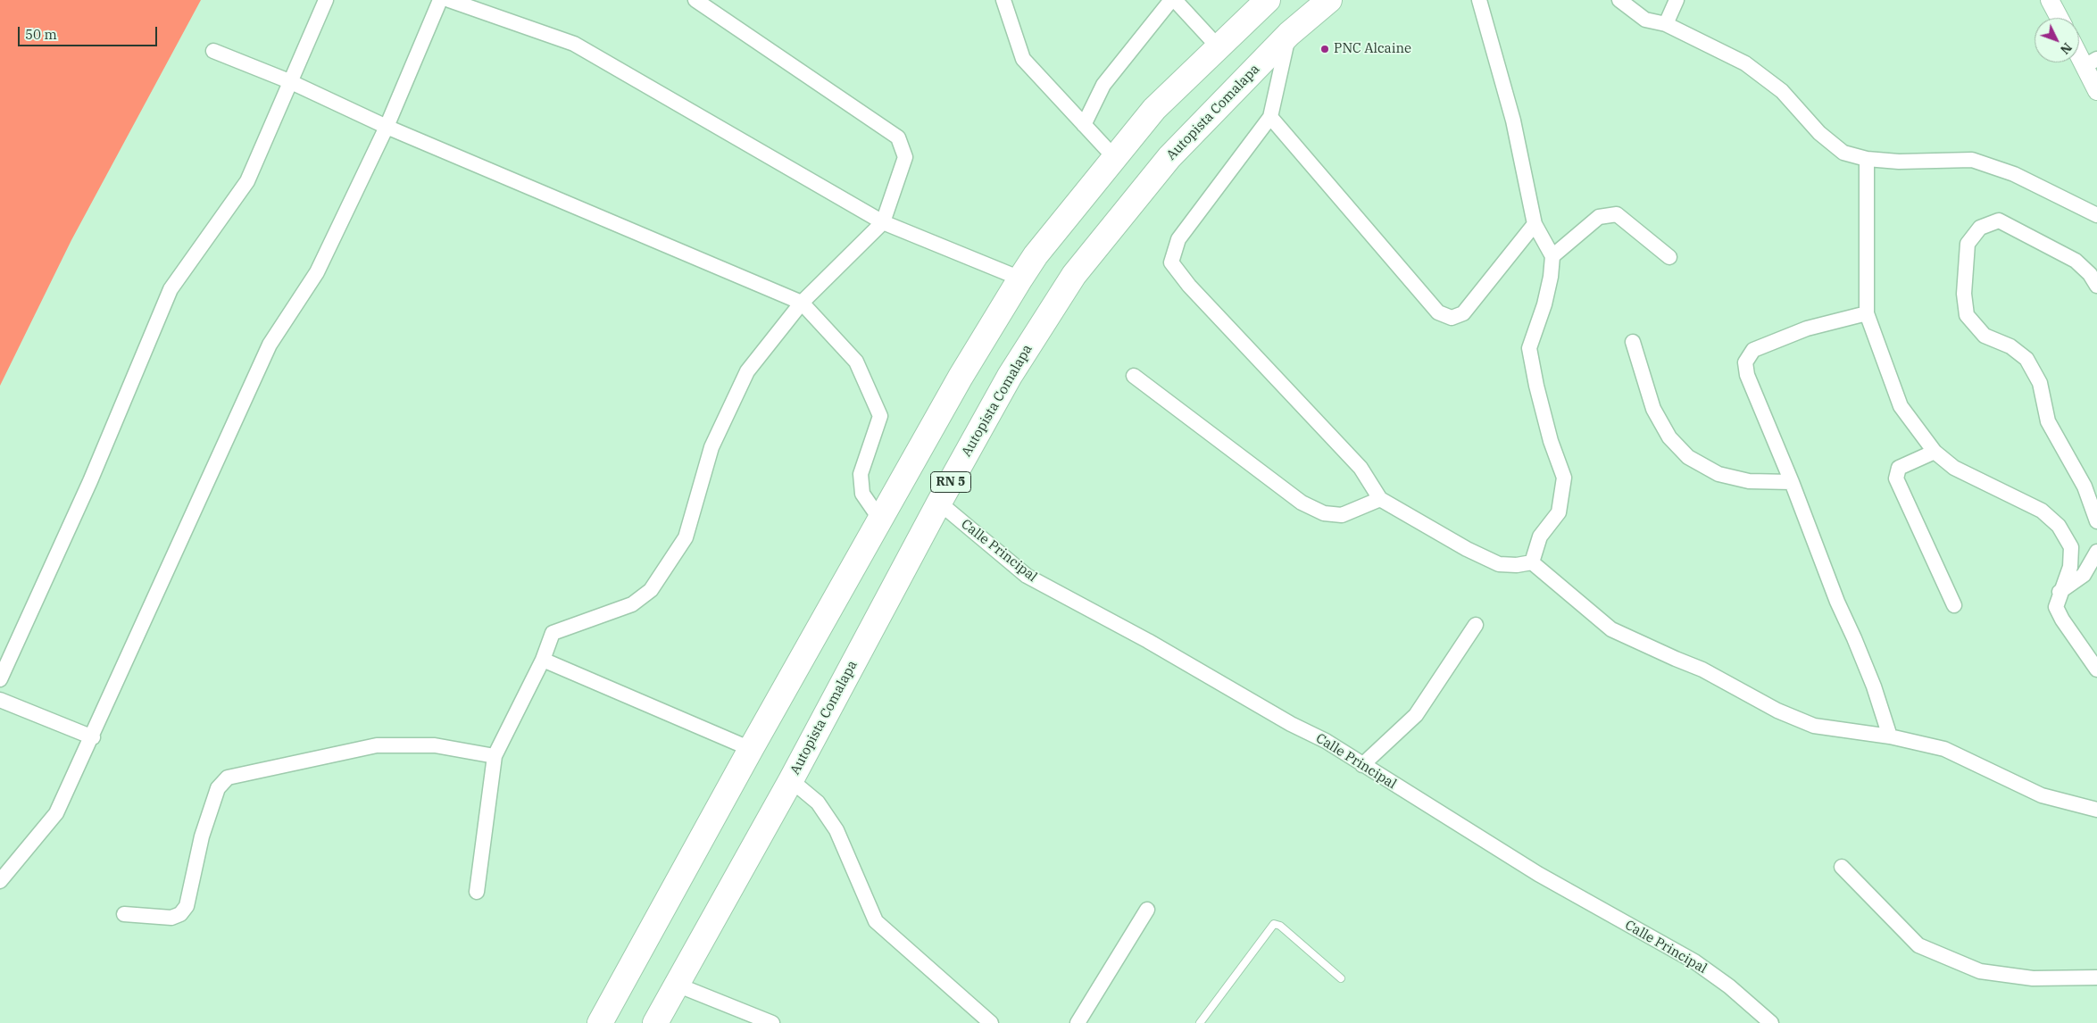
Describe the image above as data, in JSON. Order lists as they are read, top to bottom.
{
  "streets": {
    "highway": ["Autopista Comalapa", "RN 5"],
    "street": ["Calle Principal"]
  },
  "crossings": [
    ["Autopista Comalapa", "Calle Principal"]
  ],
  "places": ["PNC Alcaine"],
  "scale_bar": "50 m",
  "north": "bottom right"
}
